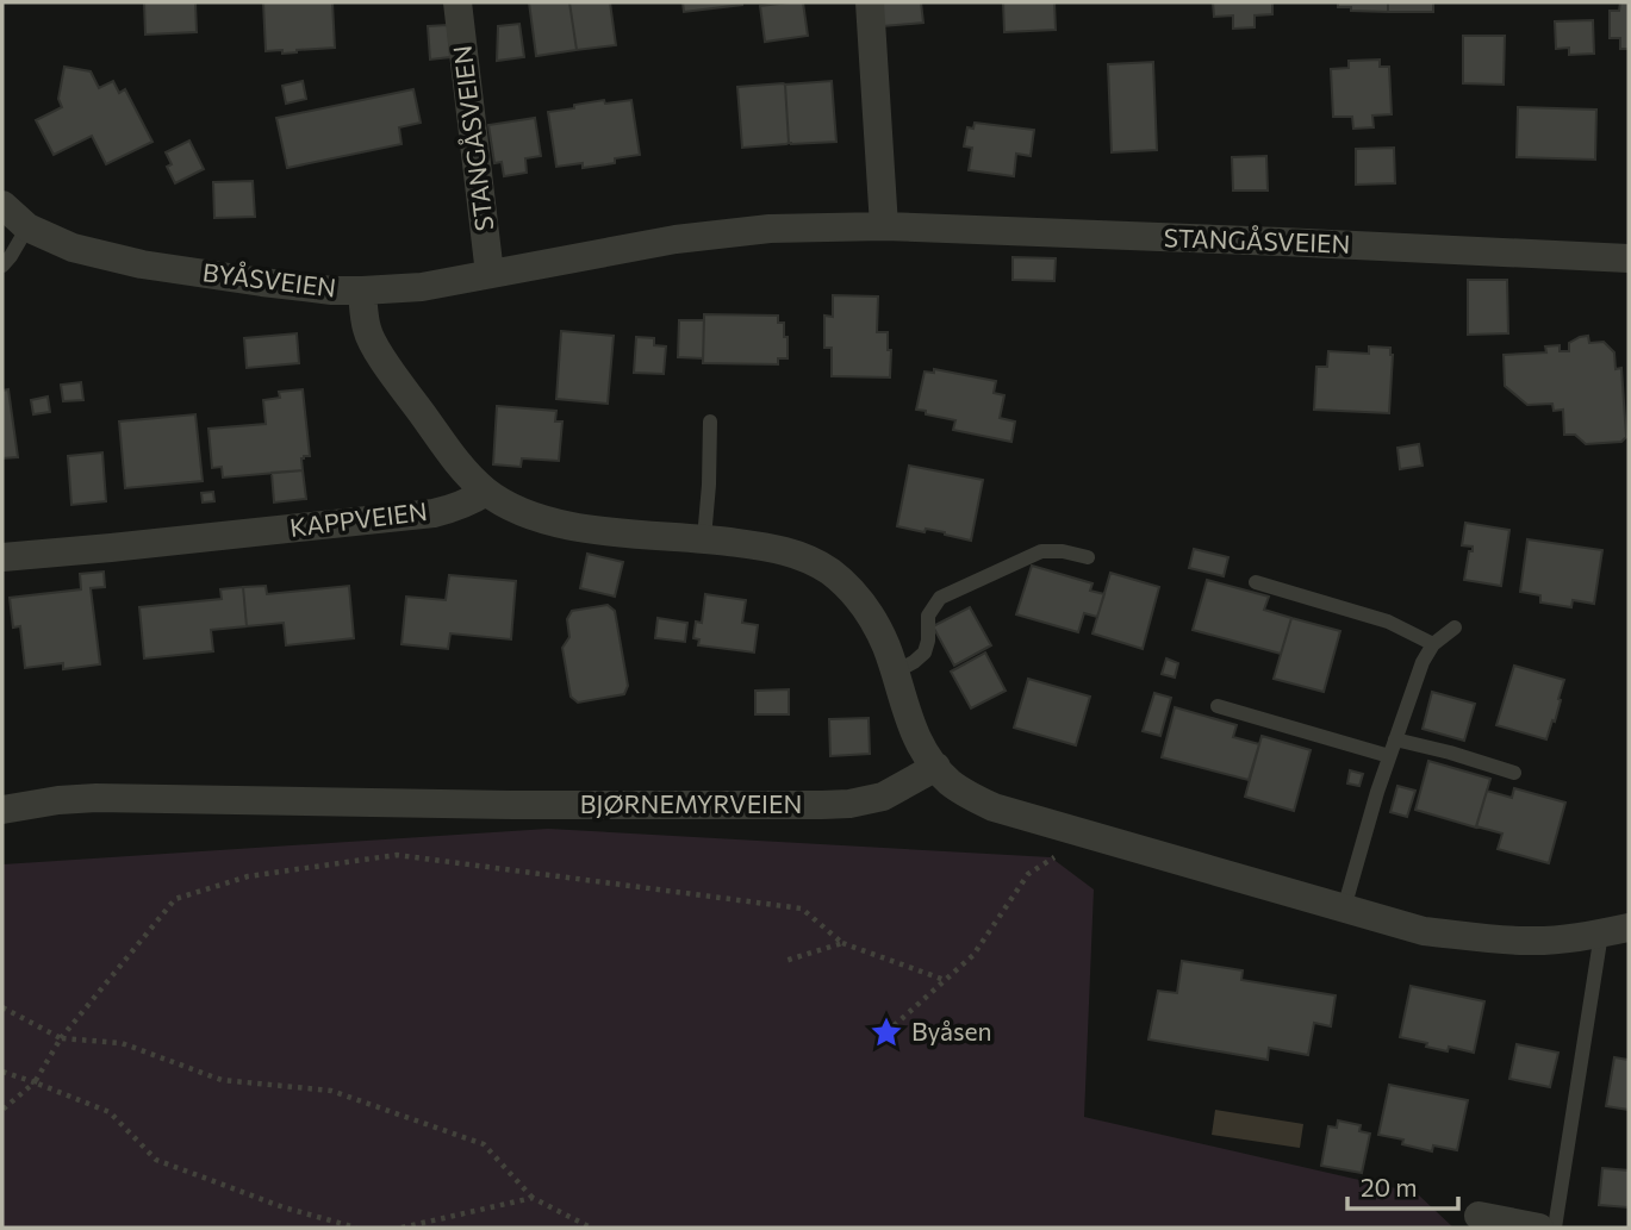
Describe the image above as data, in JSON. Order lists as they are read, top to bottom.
{
  "streets": {
    "street": [
      "STANGÅSVEIEN",
      "BYÅSVEIEN",
      "KAPPVEIEN",
      "BJØRNEMYRVEIEN"
    ]
  },
  "crossings": [
    ["STANGÅSVEIEN", "BYÅSVEIEN"],
    ["BYÅSVEIEN", "KAPPVEIEN"]
  ],
  "places": {
    "place": ["Byåsen"]
  },
  "scale_bar": "20 m"
}
